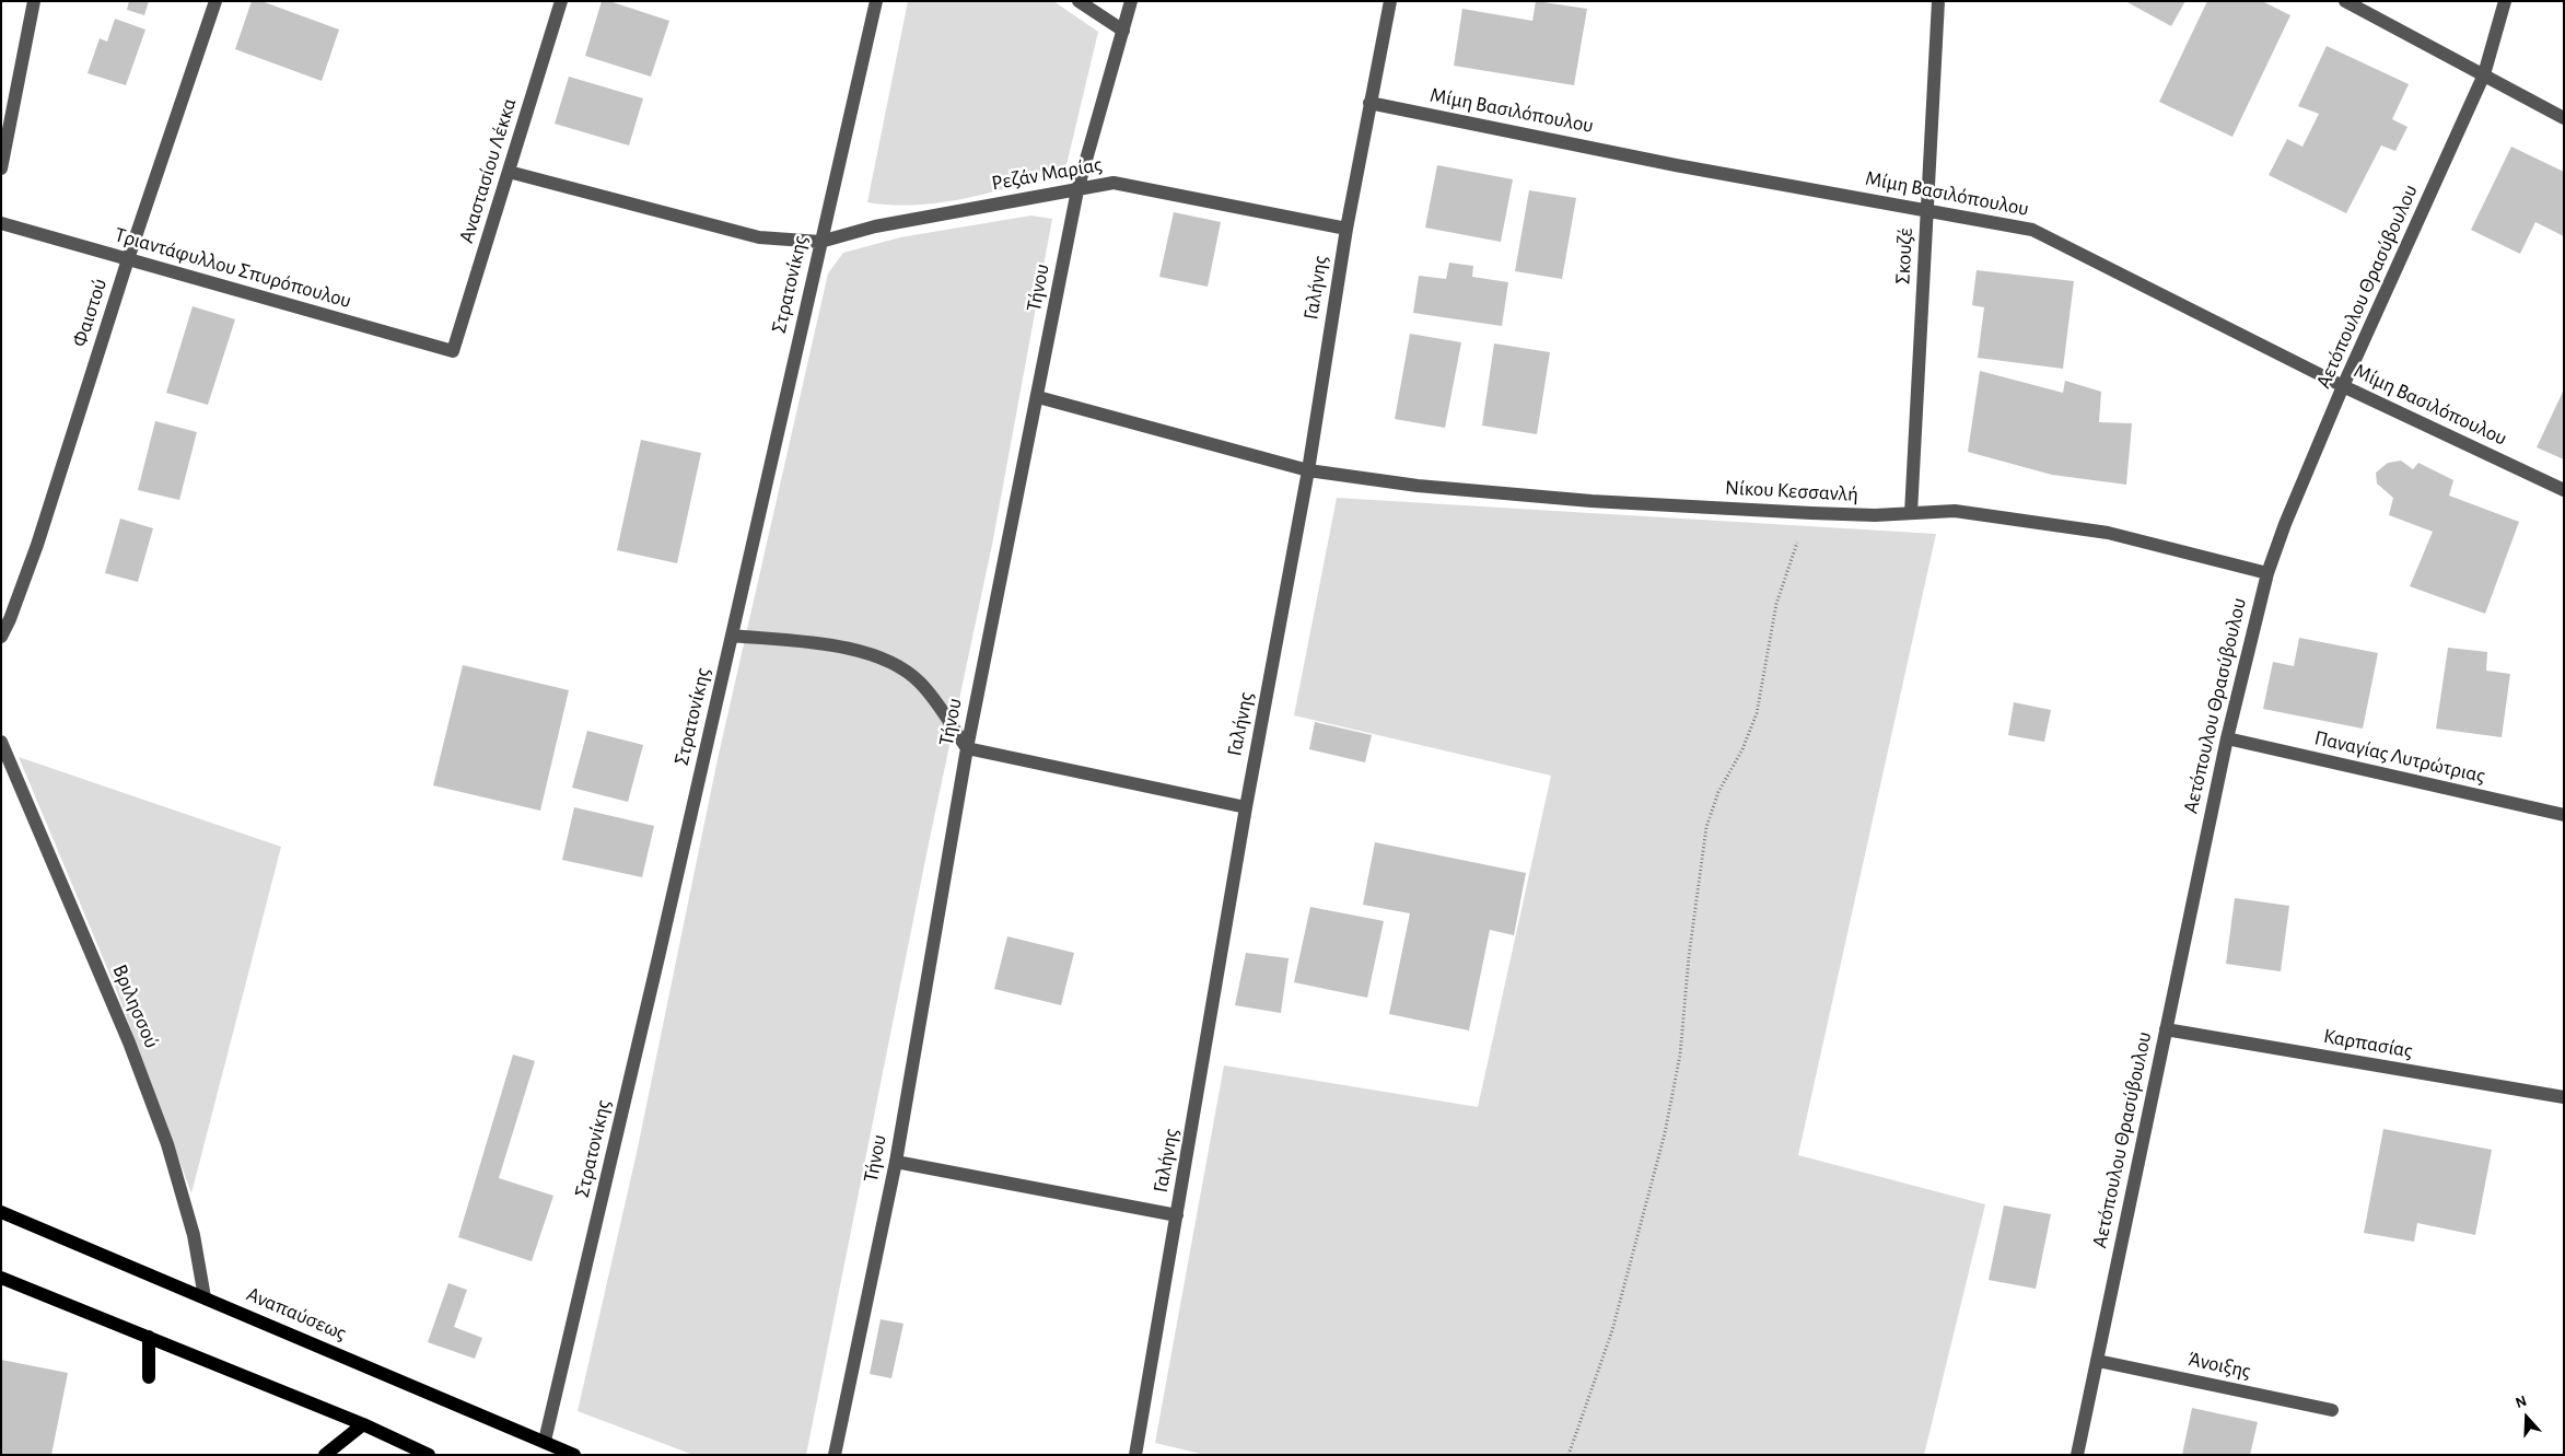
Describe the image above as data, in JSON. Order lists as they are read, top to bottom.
{
  "streets": {
    "main road": ["Αναπαύσεως"],
    "street": [
      "Μίμη Βασιλόπουλου",
      "Αναστασίου Λέκκα",
      "Ρεζάν Μαρίας",
      "Σκουζέ",
      "Τριαντάφυλλου Σπυρόπουλου",
      "Στρατονίκης",
      "Αετόπουλου Θρασύβουλου",
      "Τήνου",
      "Γαλήνης",
      "Φαιστού",
      "Νίκου Κεσσανλή",
      "Παναγίας Λυτρώτριας",
      "Βριλησσού",
      "Καρπασίας",
      "Άνοιξης"
    ]
  },
  "crossings": [
    ["Μίμη Βασιλόπουλου", "Σκουζέ"],
    ["Μίμη Βασιλόπουλου", "Αετόπουλου Θρασύβουλου"],
    ["Μίμη Βασιλόπουλου", "Γαλήνης"],
    ["Αναστασίου Λέκκα", "Ρεζάν Μαρίας"],
    ["Αναστασίου Λέκκα", "Τριαντάφυλλου Σπυρόπουλου"],
    ["Ρεζάν Μαρίας", "Στρατονίκης"],
    ["Ρεζάν Μαρίας", "Τήνου"],
    ["Ρεζάν Μαρίας", "Γαλήνης"],
    ["Σκουζέ", "Νίκου Κεσσανλή"],
    ["Τριαντάφυλλου Σπυρόπουλου", "Φαιστού"],
    ["Στρατονίκης", "Αναπαύσεως"],
    ["Αετόπουλου Θρασύβουλου", "Νίκου Κεσσανλή"],
    ["Αετόπουλου Θρασύβουλου", "Παναγίας Λυτρώτριας"],
    ["Αετόπουλου Θρασύβουλου", "Καρπασίας"],
    ["Αετόπουλου Θρασύβουλου", "Άνοιξης"],
    ["Τήνου", "Νίκου Κεσσανλή"],
    ["Γαλήνης", "Νίκου Κεσσανλή"],
    ["Βριλησσού", "Αναπαύσεως"]
  ],
  "north": "top"
}
